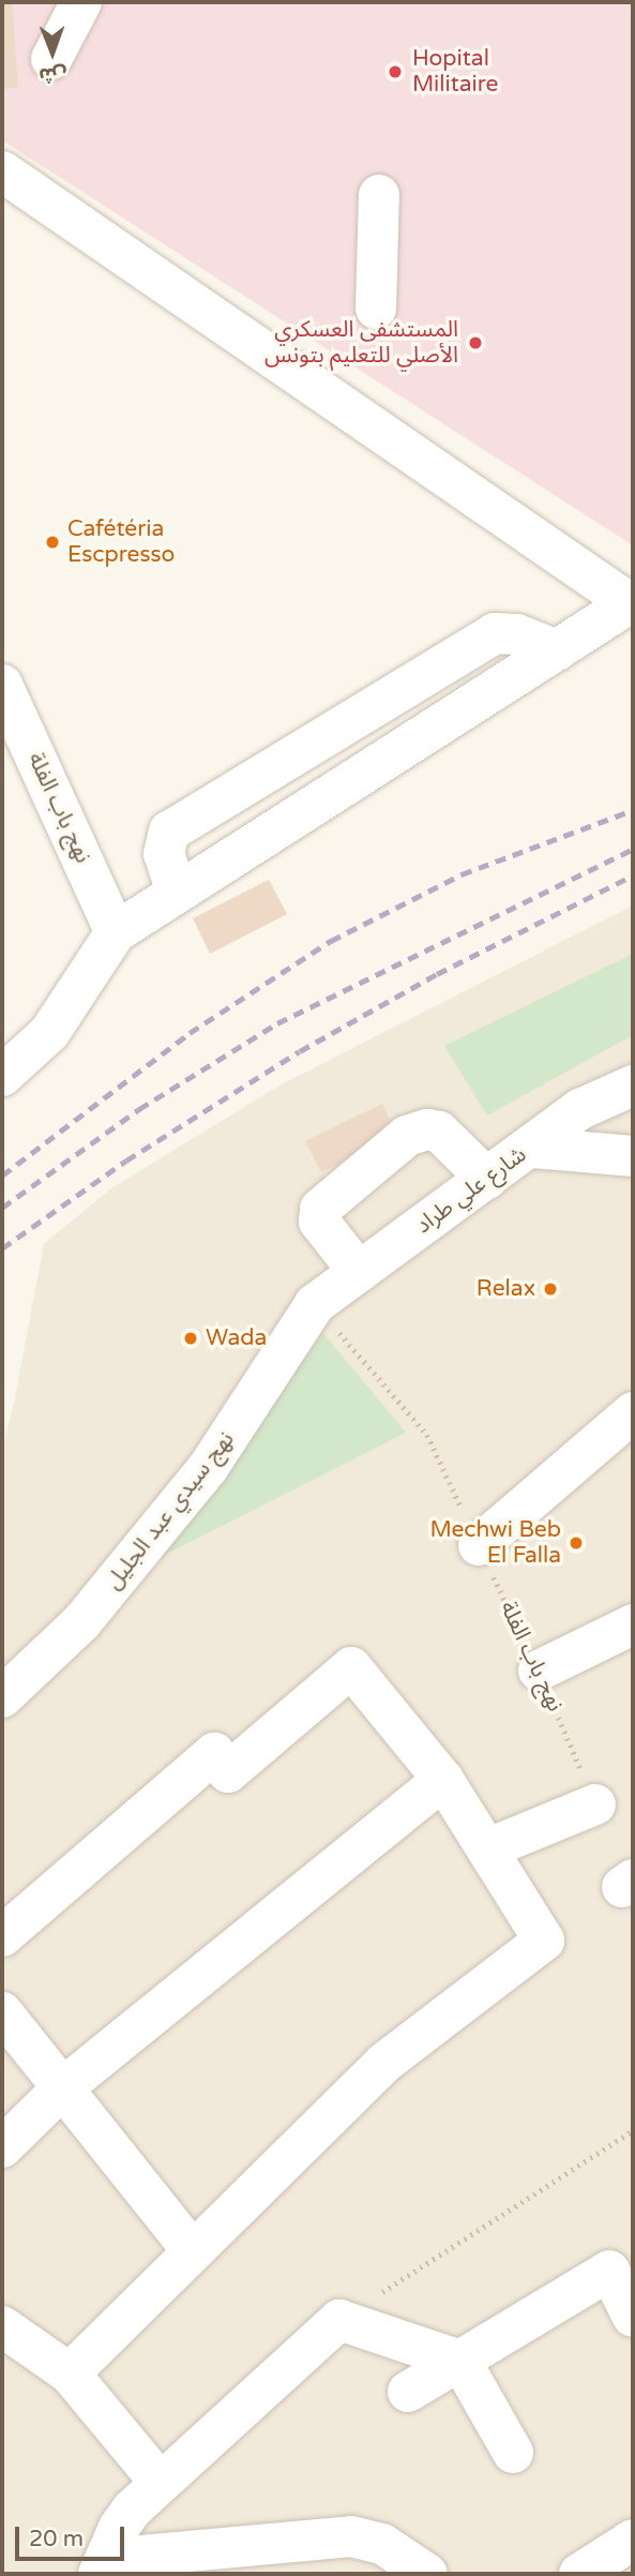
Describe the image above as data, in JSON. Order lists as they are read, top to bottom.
{
  "streets": {
    "street": ["نهج باب الفلة", "شارع علي طراد", "نهج سيدي عبد الجليل"]
  },
  "crossings": [
    ["نهج باب الفلة", "شارع علي طراد"],
    ["نهج باب الفلة", "نهج سيدي عبد الجليل"],
    ["شارع علي طراد", "نهج سيدي عبد الجليل"]
  ],
  "places": [
    "Hopital Militaire",
    "المستشفى العسكري الأصلي للتعليم بتونس",
    "Cafétéria Escpresso",
    "Relax",
    "Wada",
    "Mechwi Beb El Falla"
  ],
  "scale_bar": "20 m",
  "north": "bottom"
}
